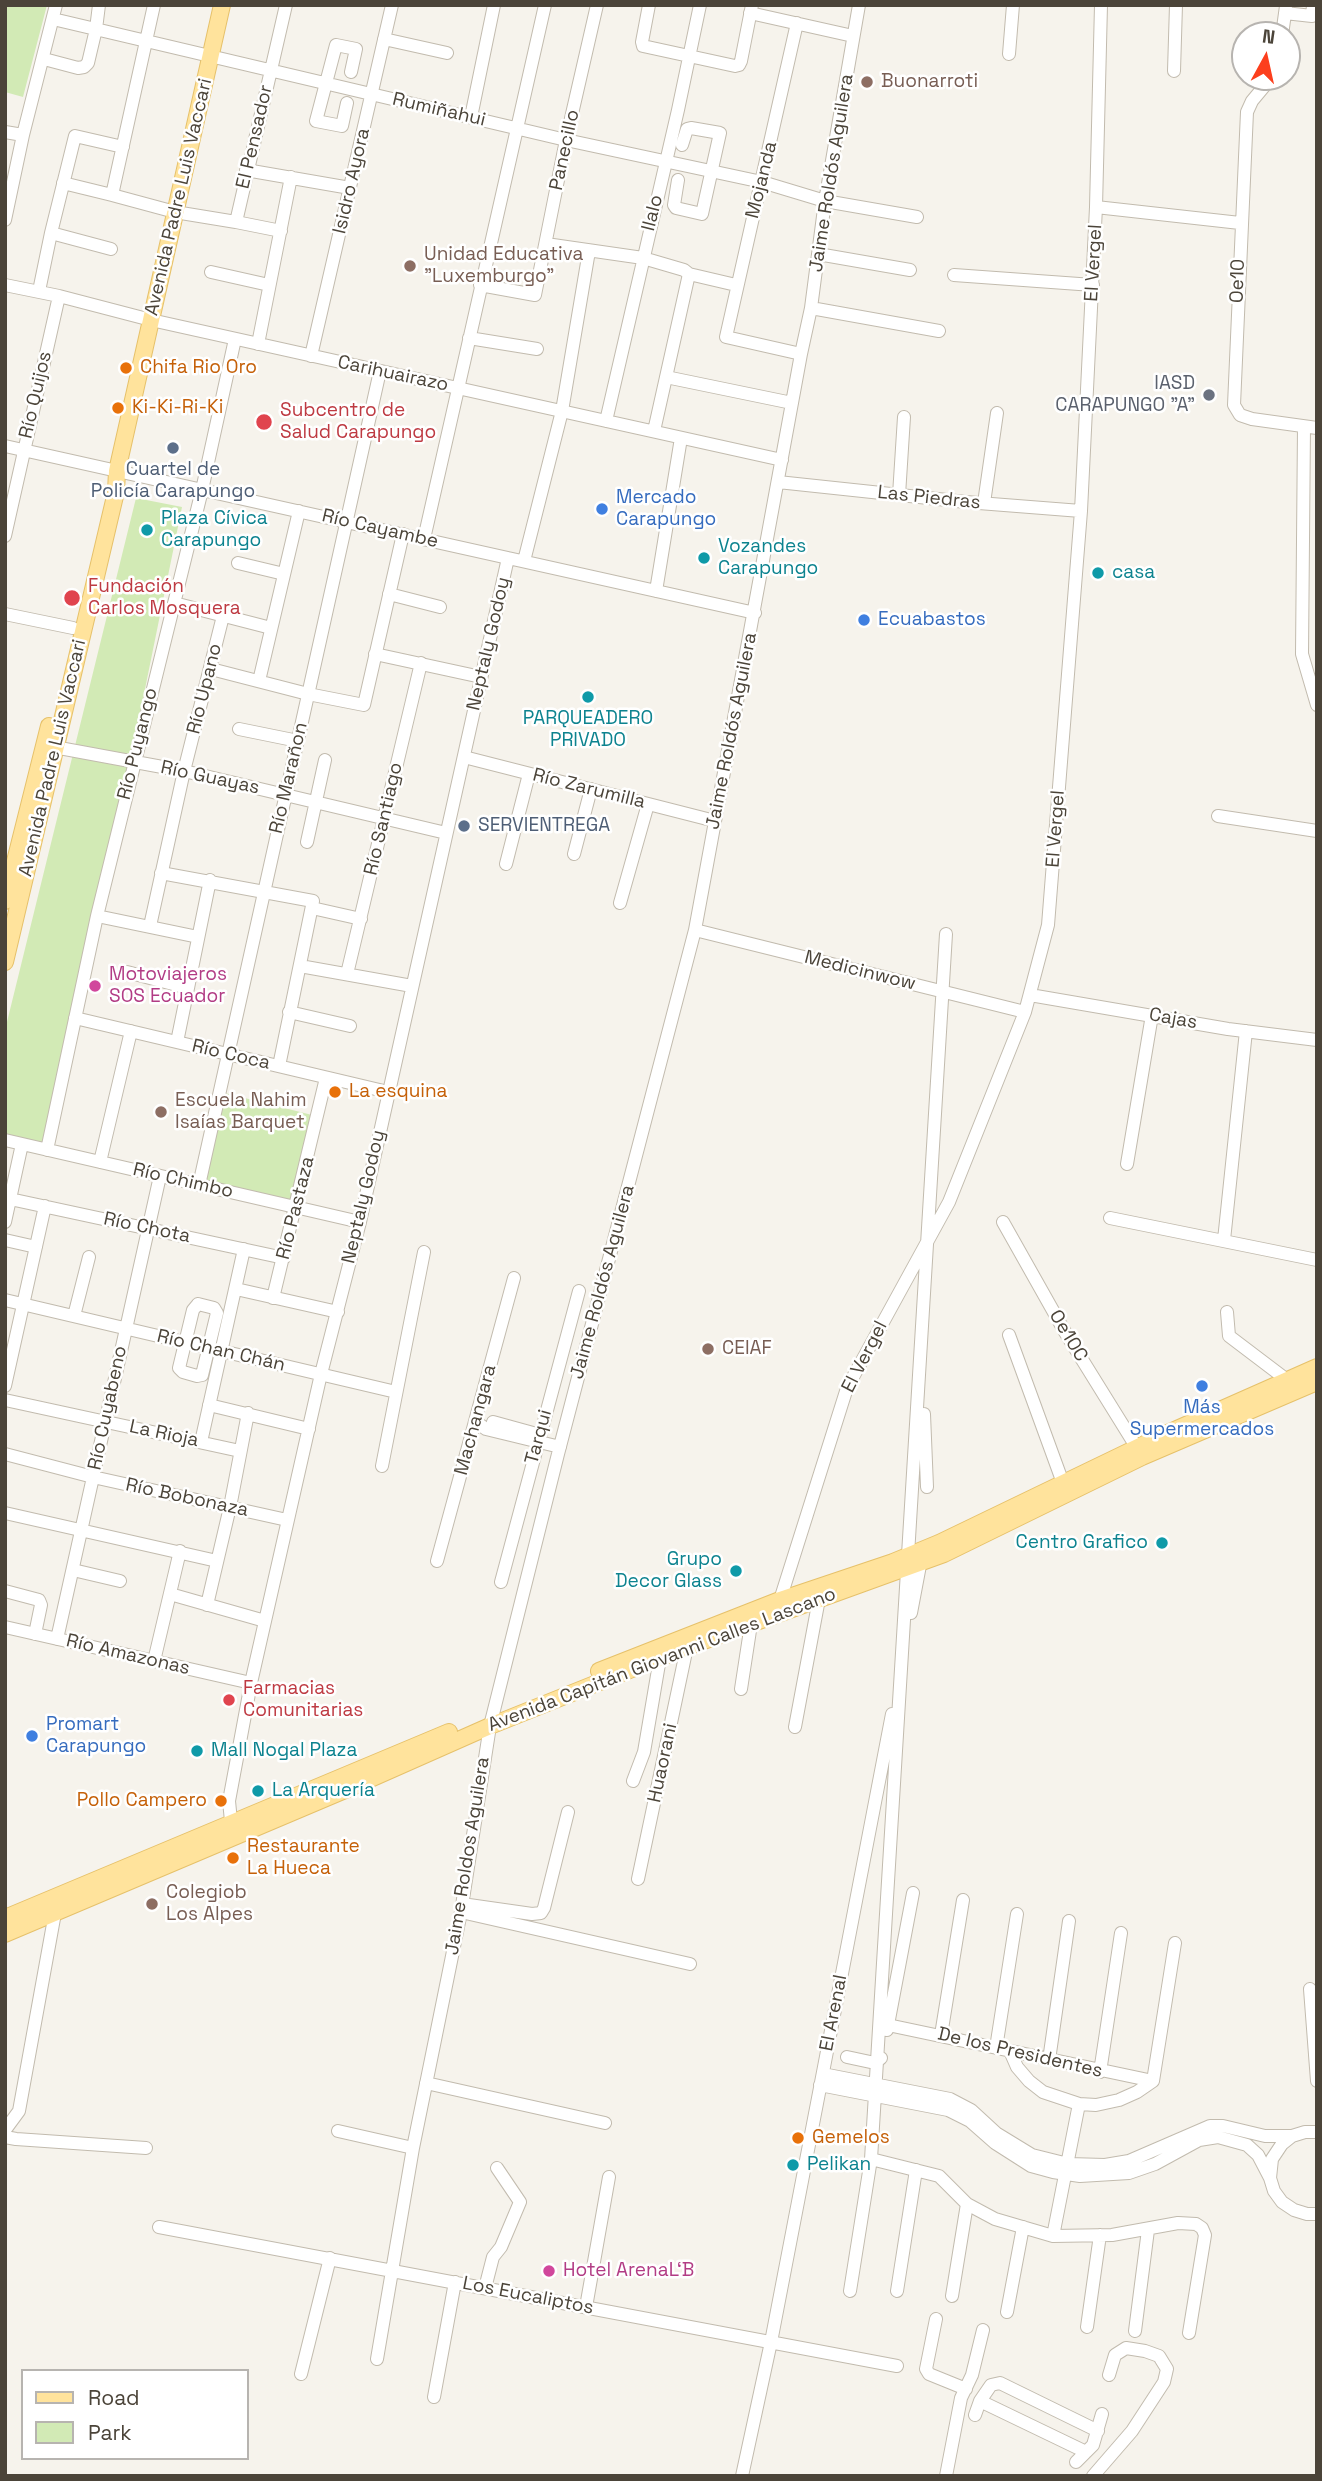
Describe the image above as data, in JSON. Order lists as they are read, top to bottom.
{
  "streets": {
    "main road": ["Avenida Padre Luis Vaccari", "Avenida Capitán Giovanni Calles Lascano"],
    "street": [
      "Rumiñahui",
      "El Pensador",
      "Panecillo",
      "Jaime Roldós Aguilera",
      "Mojanda",
      "Isidro Ayora",
      "Ilalo",
      "El Vergel",
      "Oe10",
      "Carihuairazo",
      "Río Quijos",
      "Las Piedras",
      "Río Cayambe",
      "Neptaly Godoy",
      "Río Upano",
      "Río Puyango",
      "Río Guayas",
      "Río Marañon",
      "Río Zarumilla",
      "Río Santiago",
      "Medicinwow",
      "Cajas",
      "Río Coca",
      "Río Chimbo",
      "Río Pastaza",
      "Río Chota",
      "Oe10C",
      "Río Chan Chán",
      "Río Cuyabeno",
      "Machangara",
      "La Rioja",
      "Tarqui",
      "Río Bobonaza",
      "Río Amazonas",
      "Huaorani",
      "Jaime Roldos Aguilera",
      "El Arenal",
      "De los Presidentes",
      "Los Eucaliptos"
    ]
  },
  "crossings": [
    ["Rumiñahui", "El Pensador"],
    ["Rumiñahui", "Panecillo"],
    ["Rumiñahui", "Jaime Roldós Aguilera"],
    ["Rumiñahui", "Mojanda"],
    ["Rumiñahui", "Isidro Ayora"],
    ["Rumiñahui", "Avenida Padre Luis Vaccari"],
    ["Rumiñahui", "Ilalo"],
    ["Jaime Roldós Aguilera", "Mojanda"],
    ["Jaime Roldós Aguilera", "Carihuairazo"],
    ["Jaime Roldós Aguilera", "Las Piedras"],
    ["Jaime Roldós Aguilera", "Río Cayambe"],
    ["Jaime Roldós Aguilera", "Río Zarumilla"],
    ["Jaime Roldós Aguilera", "Medicinwow"],
    ["Jaime Roldós Aguilera", "Jaime Roldos Aguilera"],
    ["Isidro Ayora", "Carihuairazo"],
    ["Avenida Padre Luis Vaccari", "Carihuairazo"],
    ["Avenida Padre Luis Vaccari", "Río Cayambe"],
    ["Avenida Padre Luis Vaccari", "Río Guayas"],
    ["Ilalo", "Carihuairazo"],
    ["El Vergel", "Las Piedras"],
    ["El Vergel", "Medicinwow"],
    ["El Vergel", "Cajas"],
    ["El Vergel", "Avenida Capitán Giovanni Calles Lascano"],
    ["Carihuairazo", "Río Quijos"],
    ["Carihuairazo", "Río Puyango"],
    ["Carihuairazo", "Río Marañon"],
    ["Río Quijos", "Río Cayambe"],
    ["Río Cayambe", "Neptaly Godoy"],
    ["Río Cayambe", "Río Puyango"],
    ["Río Cayambe", "Río Marañon"],
    ["Neptaly Godoy", "Río Guayas"],
    ["Neptaly Godoy", "Río Zarumilla"],
    ["Neptaly Godoy", "Río Coca"],
    ["Neptaly Godoy", "Río Chimbo"],
    ["Neptaly Godoy", "Río Chan Chán"],
    ["Neptaly Godoy", "Río Bobonaza"],
    ["Neptaly Godoy", "Río Amazonas"],
    ["Neptaly Godoy", "Avenida Capitán Giovanni Calles Lascano"],
    ["Río Upano", "Río Guayas"],
    ["Río Puyango", "Río Guayas"],
    ["Río Puyango", "Río Coca"],
    ["Río Puyango", "Río Chimbo"],
    ["Río Guayas", "Río Marañon"],
    ["Río Guayas", "Río Santiago"],
    ["Río Marañon", "Río Coca"],
    ["Río Marañon", "Río Chimbo"],
    ["Río Coca", "Río Pastaza"],
    ["Río Chimbo", "Río Pastaza"],
    ["Río Chimbo", "Río Cuyabeno"],
    ["Río Pastaza", "Río Chota"],
    ["Río Chota", "Río Cuyabeno"],
    ["Oe10C", "Avenida Capitán Giovanni Calles Lascano"],
    ["Río Chan Chán", "Río Cuyabeno"],
    ["Río Cuyabeno", "La Rioja"],
    ["Río Cuyabeno", "Río Bobonaza"],
    ["Río Cuyabeno", "Río Amazonas"],
    ["Avenida Capitán Giovanni Calles Lascano", "Huaorani"],
    ["Avenida Capitán Giovanni Calles Lascano", "Jaime Roldos Aguilera"],
    ["Avenida Capitán Giovanni Calles Lascano", "El Arenal"],
    ["Jaime Roldos Aguilera", "Los Eucaliptos"],
    ["El Arenal", "Los Eucaliptos"]
  ],
  "places": [
    "Buonarroti",
    "Unidad Educativa \"Luxemburgo\"",
    "Chifa Rio Oro",
    "IASD CARAPUNGO \"A\"",
    "Ki-Ki-Ri-Ki",
    "Subcentro de Salud Carapungo",
    "Cuartel de Policía Carapungo",
    "Mercado Carapungo",
    "Plaza Cívica Carapungo",
    "Vozandes Carapungo",
    "casa",
    "Fundación Carlos Mosquera",
    "Ecuabastos",
    "PARQUEADERO PRIVADO",
    "SERVIENTREGA",
    "Motoviajeros SOS Ecuador",
    "La esquina",
    "Escuela Nahim Isaías Barquet",
    "CEIAF",
    "Más Supermercados",
    "Centro Grafico",
    "Grupo Decor Glass",
    "Farmacias Comunitarias",
    "Promart Carapungo",
    "Mall Nogal Plaza",
    "La Arquería",
    "Pollo Campero",
    "Restaurante La Hueca",
    "Colegiob Los Alpes",
    "Gemelos",
    "Pelikan",
    "Hotel ArenaL‘B"
  ],
  "legend": ["Road", "Park"],
  "north": "top"
}
